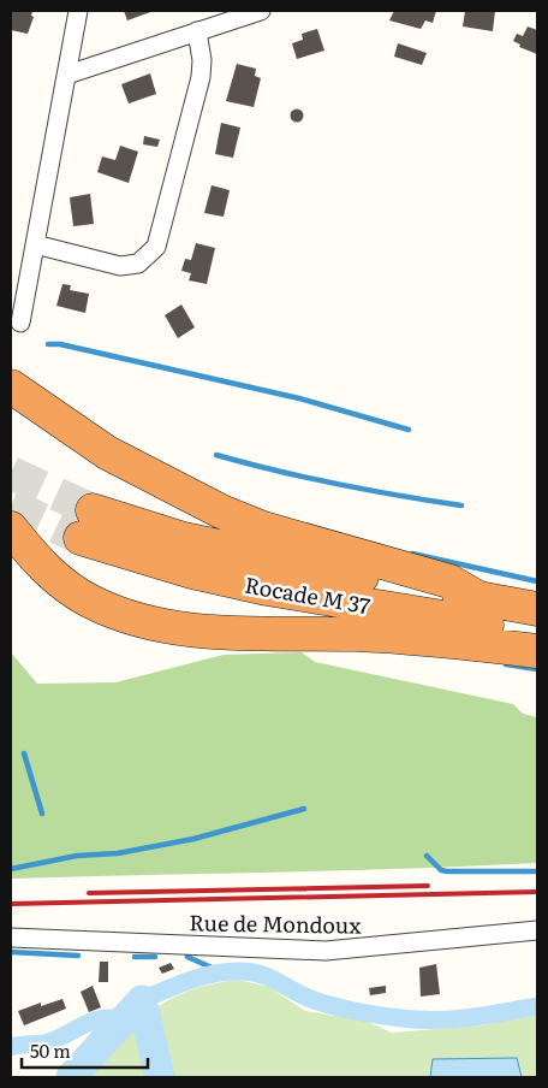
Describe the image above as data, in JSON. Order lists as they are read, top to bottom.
{
  "streets": {
    "highway": ["Rocade M 37"],
    "street": ["Rue de Mondoux"]
  },
  "scale_bar": "50 m"
}
